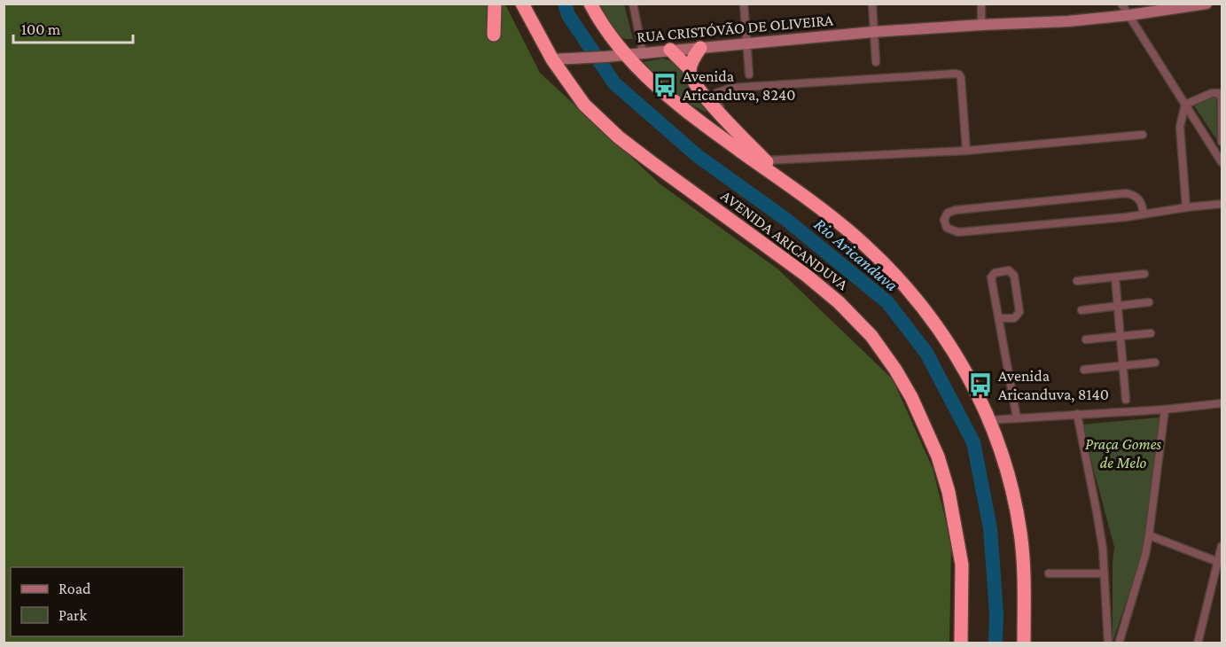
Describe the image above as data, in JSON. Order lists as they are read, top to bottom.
{
  "streets": {
    "highway": ["AVENIDA ARICANDUVA"],
    "street": ["RUA CRISTÓVÃO DE OLIVEIRA"]
  },
  "crossings": [
    ["RUA CRISTÓVÃO DE OLIVEIRA", "AVENIDA ARICANDUVA"]
  ],
  "water": ["Rio Aricanduva"],
  "parks": ["Praça Gomes de Melo"],
  "places": {
    "bus stop": ["Avenida Aricanduva, 8240", "Avenida Aricanduva, 8140"]
  },
  "legend": ["Road", "Park"],
  "scale_bar": "100 m"
}
